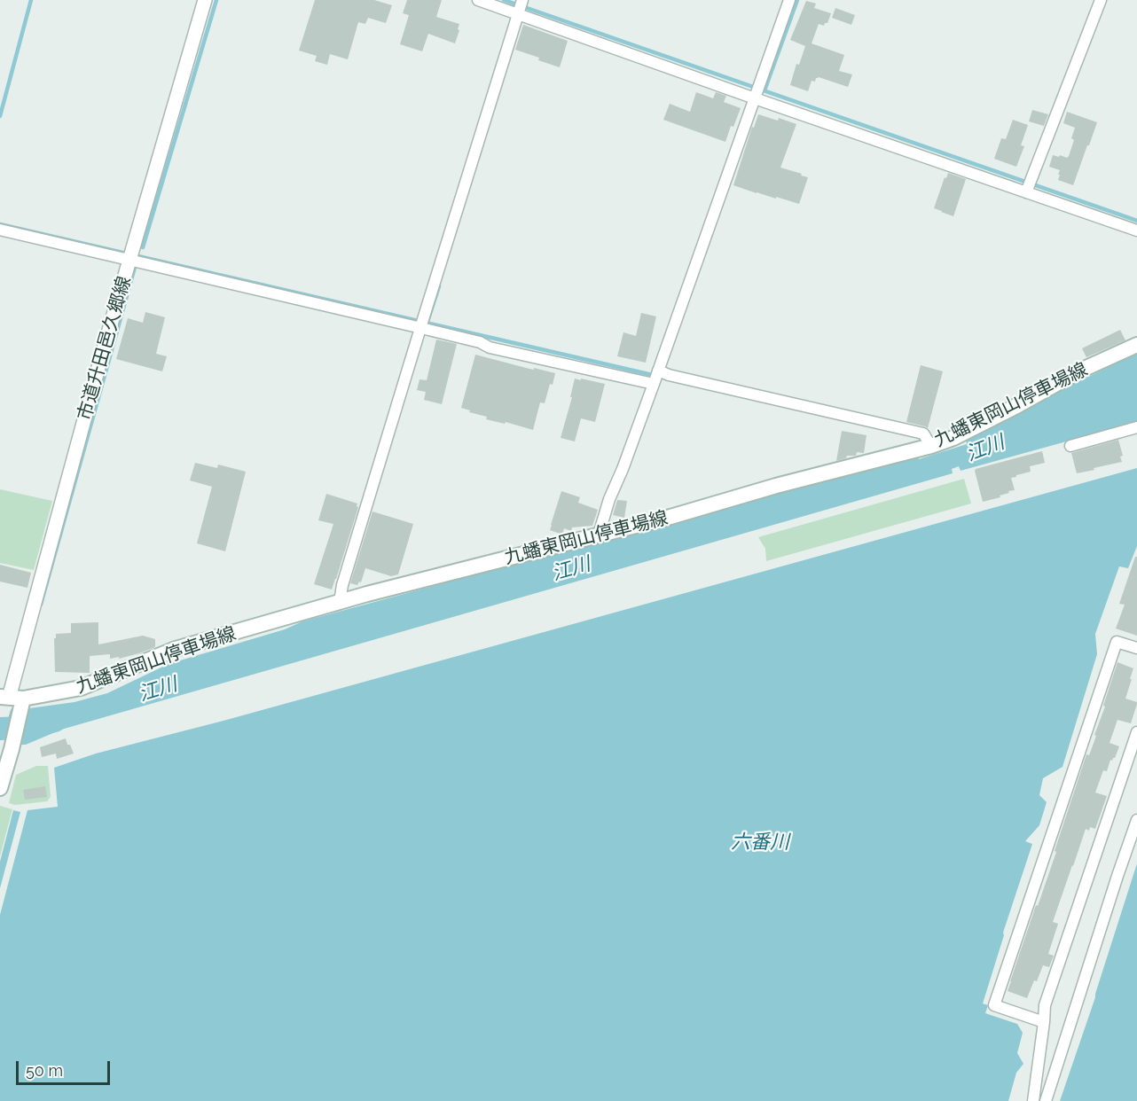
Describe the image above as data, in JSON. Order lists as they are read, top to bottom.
{
  "streets": {
    "main road": ["九蟠東岡山停車場線"],
    "street": ["市道升田邑久郷線"]
  },
  "crossings": [
    ["市道升田邑久郷線", "九蟠東岡山停車場線"]
  ],
  "water": ["江川", "六番川"],
  "scale_bar": "50 m"
}
